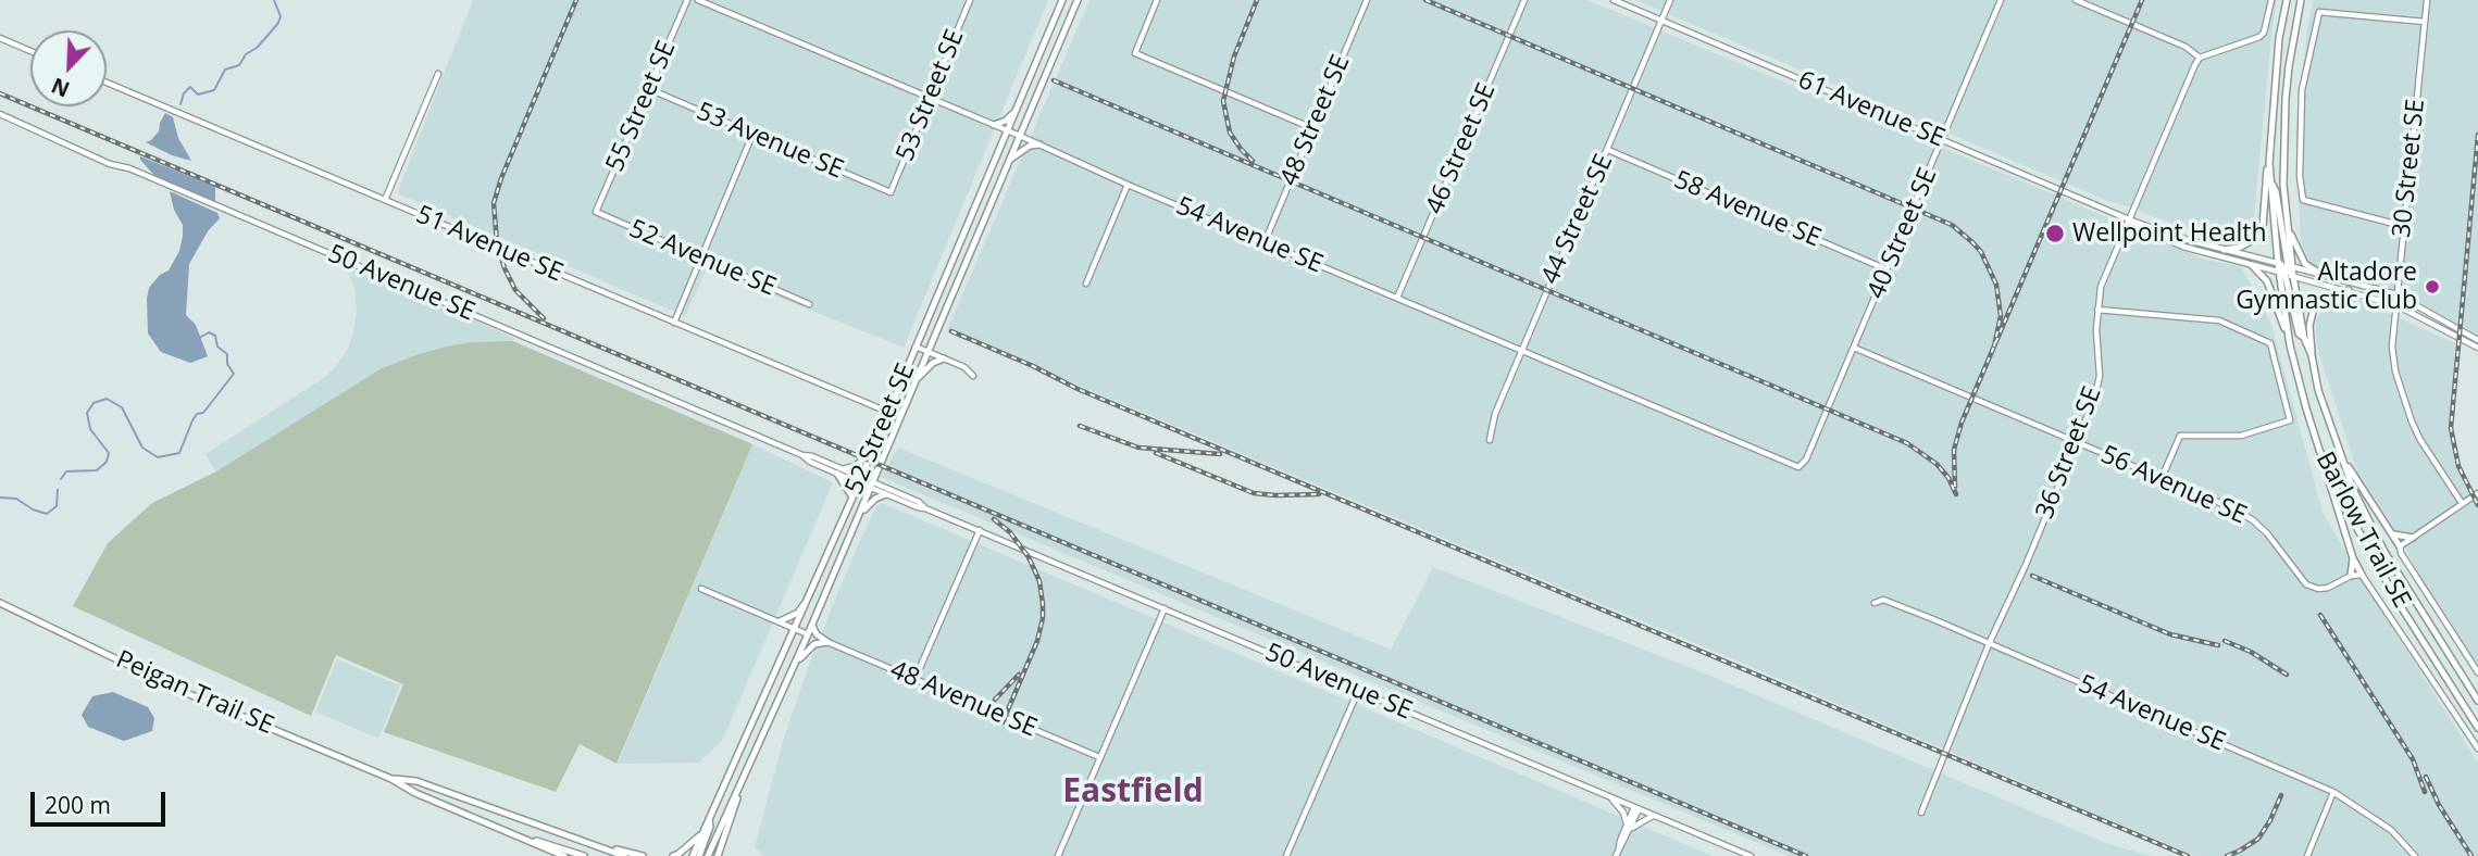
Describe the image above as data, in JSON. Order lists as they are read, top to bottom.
{
  "streets": {
    "main road": ["52 Street SE", "Barlow Trail SE", "Peigan Trail SE"],
    "street": [
      "53 Street SE",
      "55 Street SE",
      "61 Avenue SE",
      "48 Street SE",
      "53 Avenue SE",
      "46 Street SE",
      "30 Street SE",
      "58 Avenue SE",
      "44 Street SE",
      "40 Street SE",
      "54 Avenue SE",
      "51 Avenue SE",
      "52 Avenue SE",
      "50 Avenue SE",
      "36 Street SE",
      "56 Avenue SE",
      "48 Avenue SE"
    ]
  },
  "crossings": [
    ["53 Street SE", "53 Avenue SE"],
    ["53 Street SE", "54 Avenue SE"],
    ["55 Street SE", "53 Avenue SE"],
    ["55 Street SE", "52 Avenue SE"],
    ["61 Avenue SE", "30 Street SE"],
    ["61 Avenue SE", "44 Street SE"],
    ["61 Avenue SE", "40 Street SE"],
    ["61 Avenue SE", "36 Street SE"],
    ["61 Avenue SE", "Barlow Trail SE"],
    ["48 Street SE", "54 Avenue SE"],
    ["46 Street SE", "54 Avenue SE"],
    ["58 Avenue SE", "44 Street SE"],
    ["58 Avenue SE", "40 Street SE"],
    ["44 Street SE", "54 Avenue SE"],
    ["40 Street SE", "54 Avenue SE"],
    ["40 Street SE", "56 Avenue SE"],
    ["54 Avenue SE", "52 Street SE"],
    ["54 Avenue SE", "36 Street SE"],
    ["51 Avenue SE", "52 Street SE"],
    ["50 Avenue SE", "52 Street SE"],
    ["36 Street SE", "56 Avenue SE"]
  ],
  "districts": ["Eastfield"],
  "places": ["Wellpoint Health", "Altadore Gymnastic Club"],
  "scale_bar": "200 m",
  "north": "bottom left"
}
